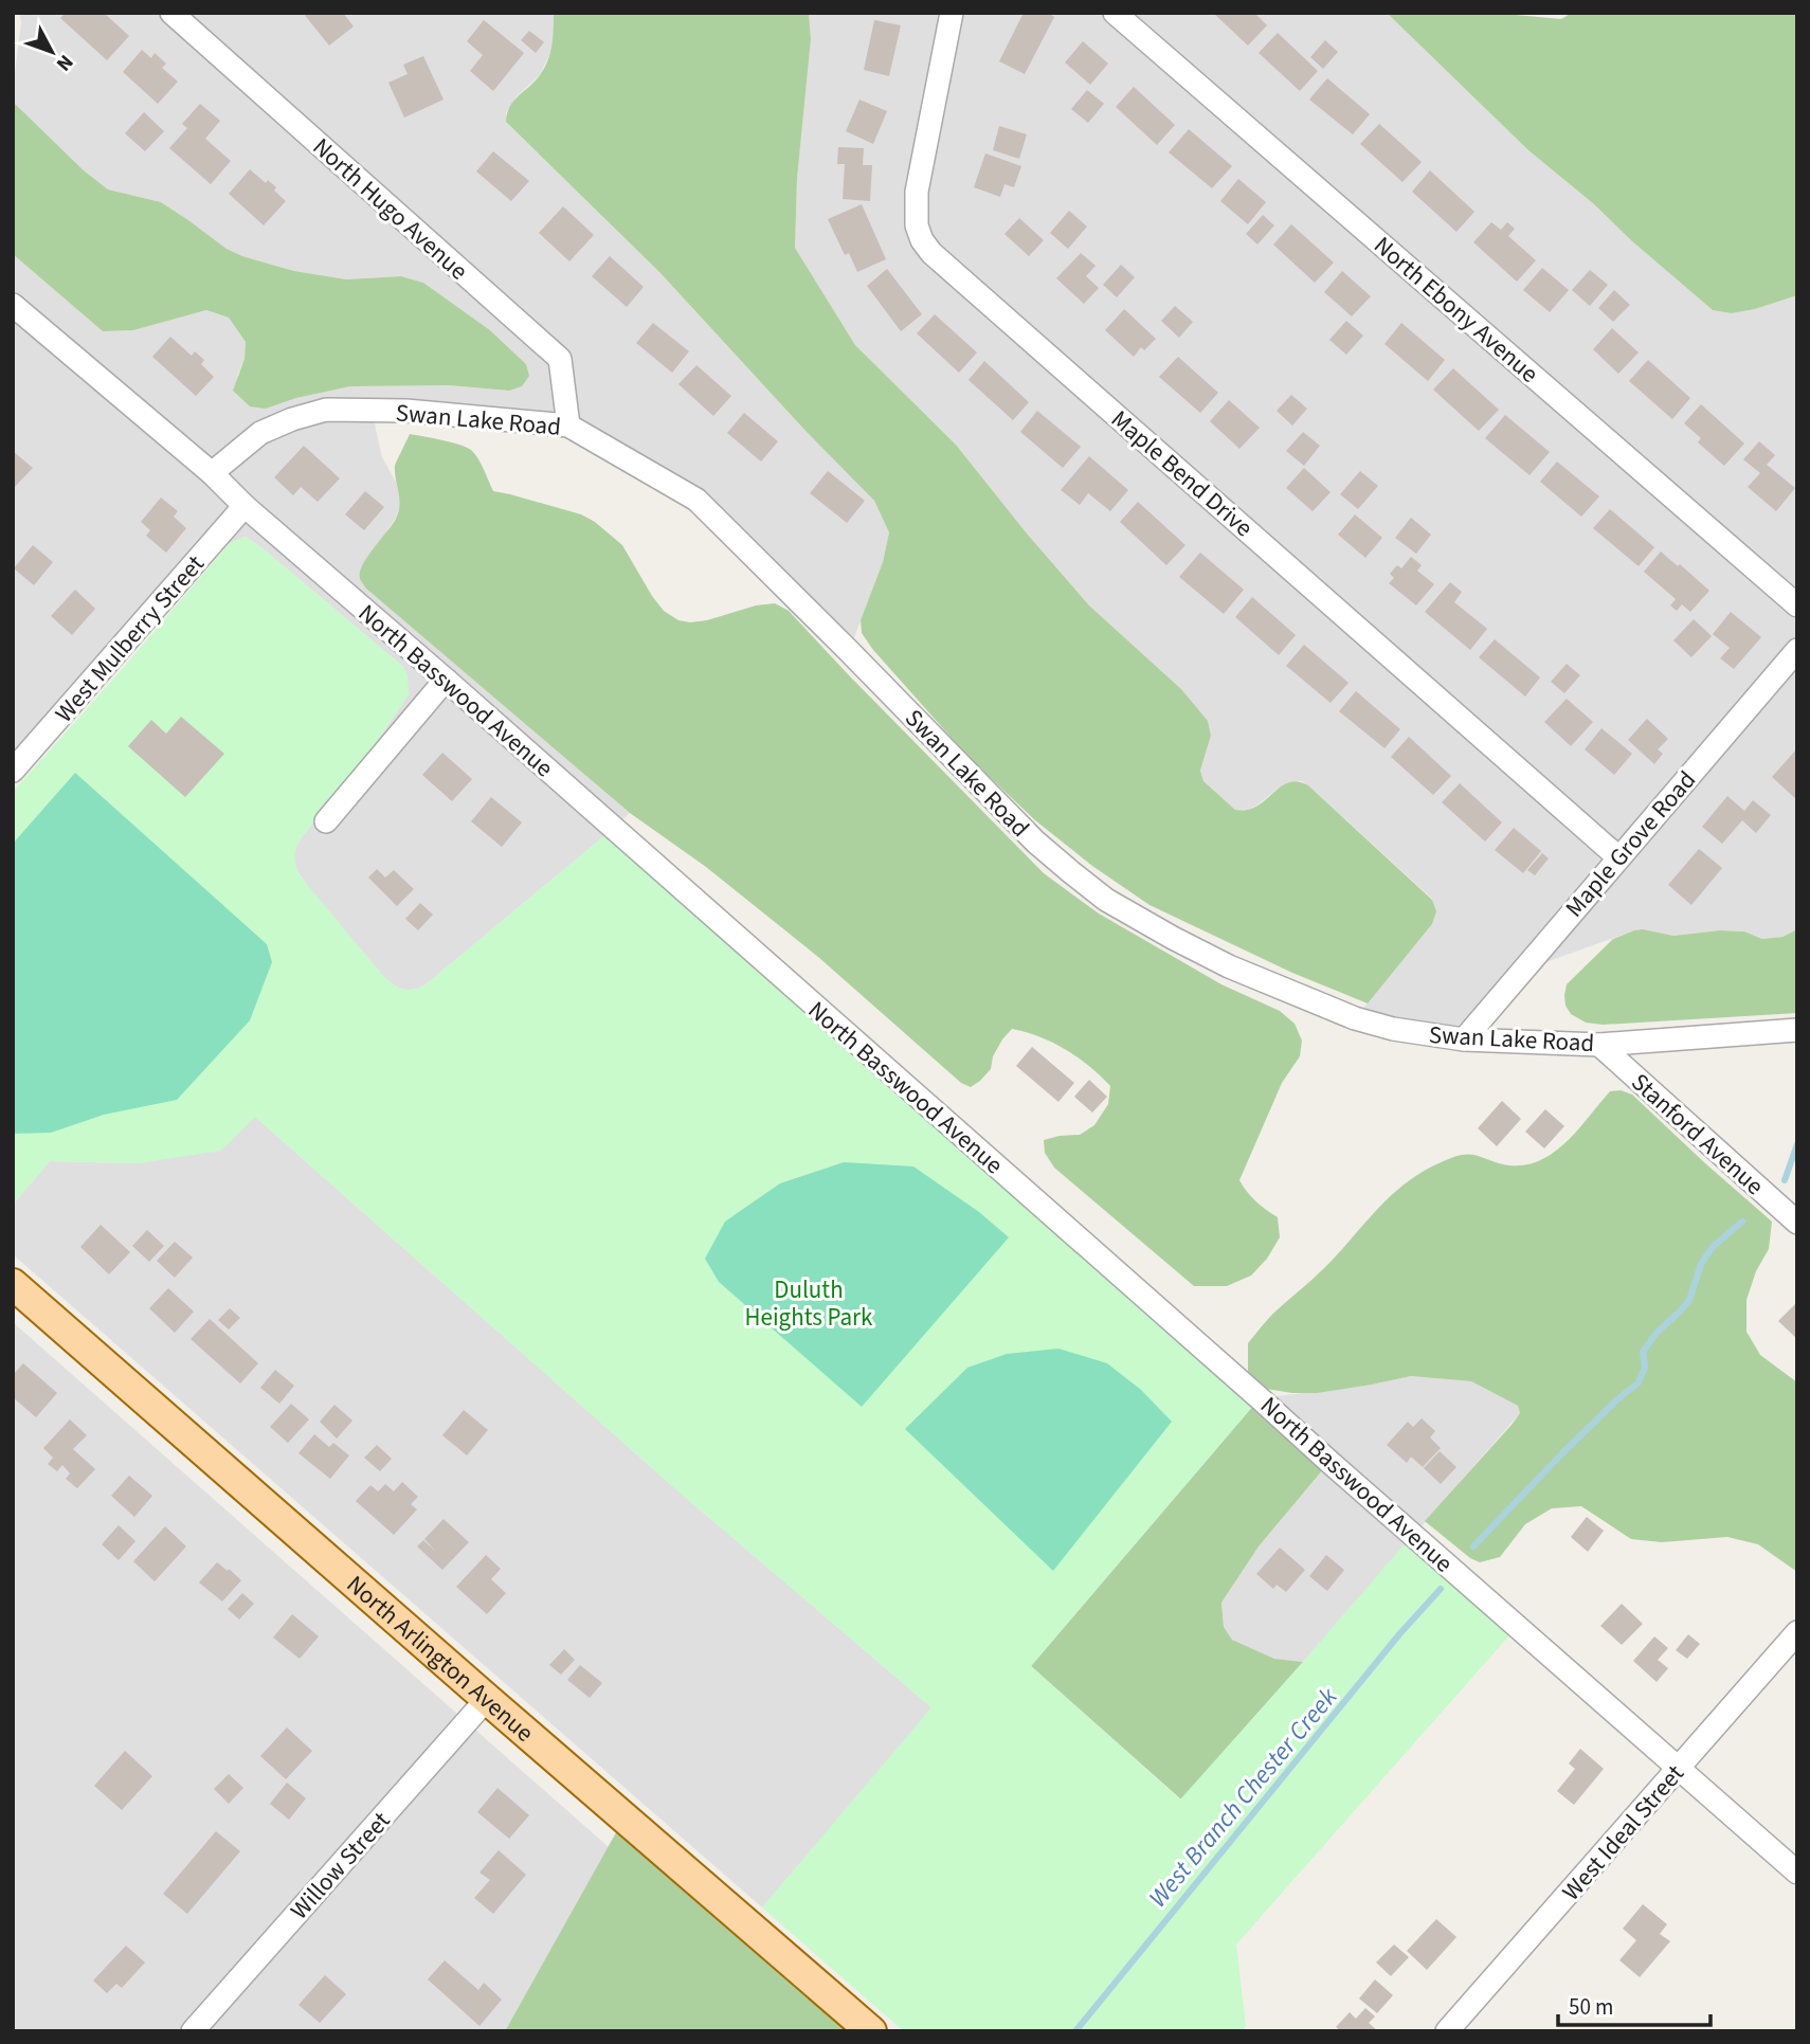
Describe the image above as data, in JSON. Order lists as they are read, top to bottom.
{
  "streets": {
    "main road": ["North Arlington Avenue"],
    "street": [
      "North Hugo Avenue",
      "North Ebony Avenue",
      "Swan Lake Road",
      "Maple Bend Drive",
      "West Mulberry Street",
      "North Basswood Avenue",
      "Maple Grove Road",
      "Stanford Avenue",
      "West Ideal Street",
      "Willow Street"
    ]
  },
  "crossings": [
    ["North Hugo Avenue", "Swan Lake Road"],
    ["Swan Lake Road", "North Basswood Avenue"],
    ["Swan Lake Road", "Maple Grove Road"],
    ["Swan Lake Road", "Stanford Avenue"],
    ["Maple Bend Drive", "Maple Grove Road"],
    ["West Mulberry Street", "North Basswood Avenue"],
    ["North Basswood Avenue", "West Ideal Street"],
    ["North Arlington Avenue", "Willow Street"]
  ],
  "water": ["West Branch Chester Creek"],
  "parks": ["Duluth Heights Park"],
  "scale_bar": "50 m",
  "north": "bottom right"
}
